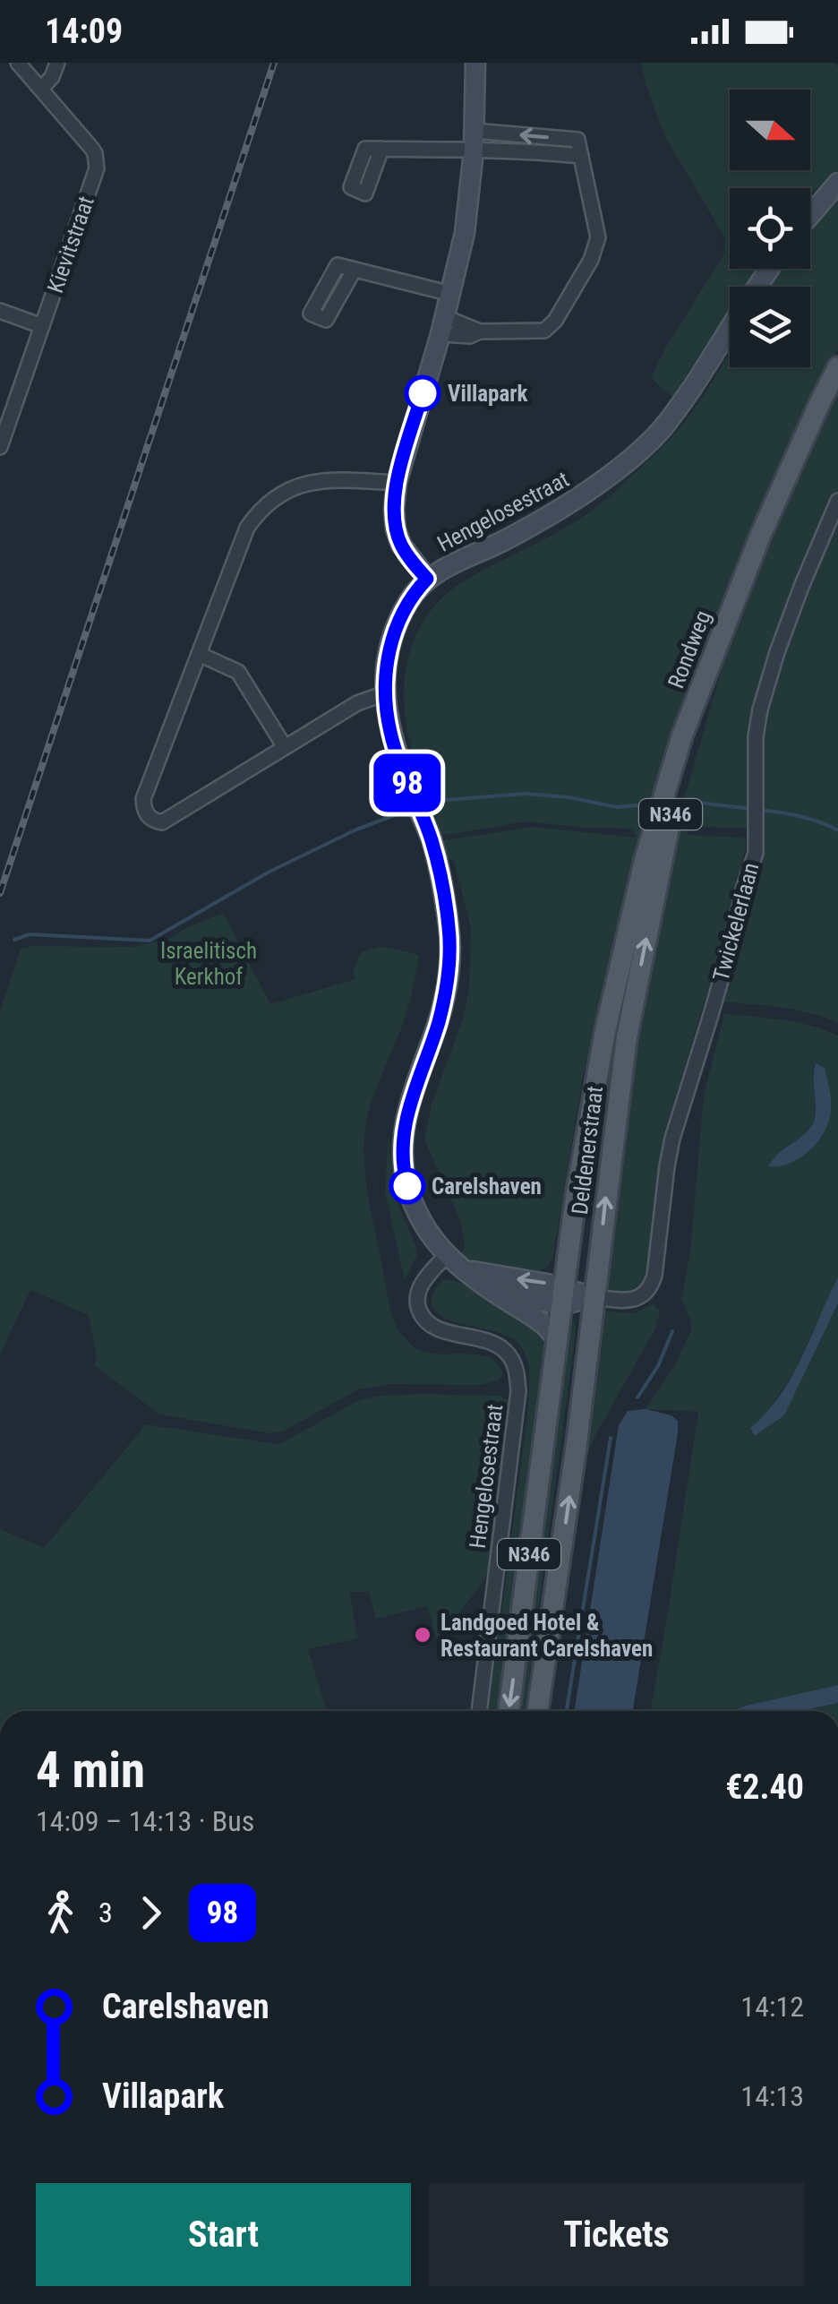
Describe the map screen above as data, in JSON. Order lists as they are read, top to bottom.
{
  "streets": {
    "main road": ["Rondweg", "N346", "Deldenerstraat"],
    "street": ["Kievitstraat", "Hengelosestraat", "Twickelerlaan"]
  },
  "crossings": [
    ["Hengelosestraat", "Deldenerstraat"],
    ["Rondweg", "Deldenerstraat"],
    ["Twickelerlaan", "Deldenerstraat"]
  ],
  "parks": ["Israelitisch Kerkhof"],
  "places": ["Villapark", "Carelshaven", "Landgoed Hotel & Restaurant Carelshaven"],
  "lines": ["bus line 98"],
  "north": "right",
  "page": {
    "status": "14:09",
    "on_map": "98",
    "heading": ["4 min", "14:09 – 14:13 · Bus", "€2.40"],
    "legs": ["3", "98"],
    "list": [
      {
        "name": "Carelshaven",
        "value": "14:12"
      },
      {
        "name": "Villapark",
        "value": "14:13"
      }
    ],
    "buttons": ["Start", "Tickets"]
  }
}
